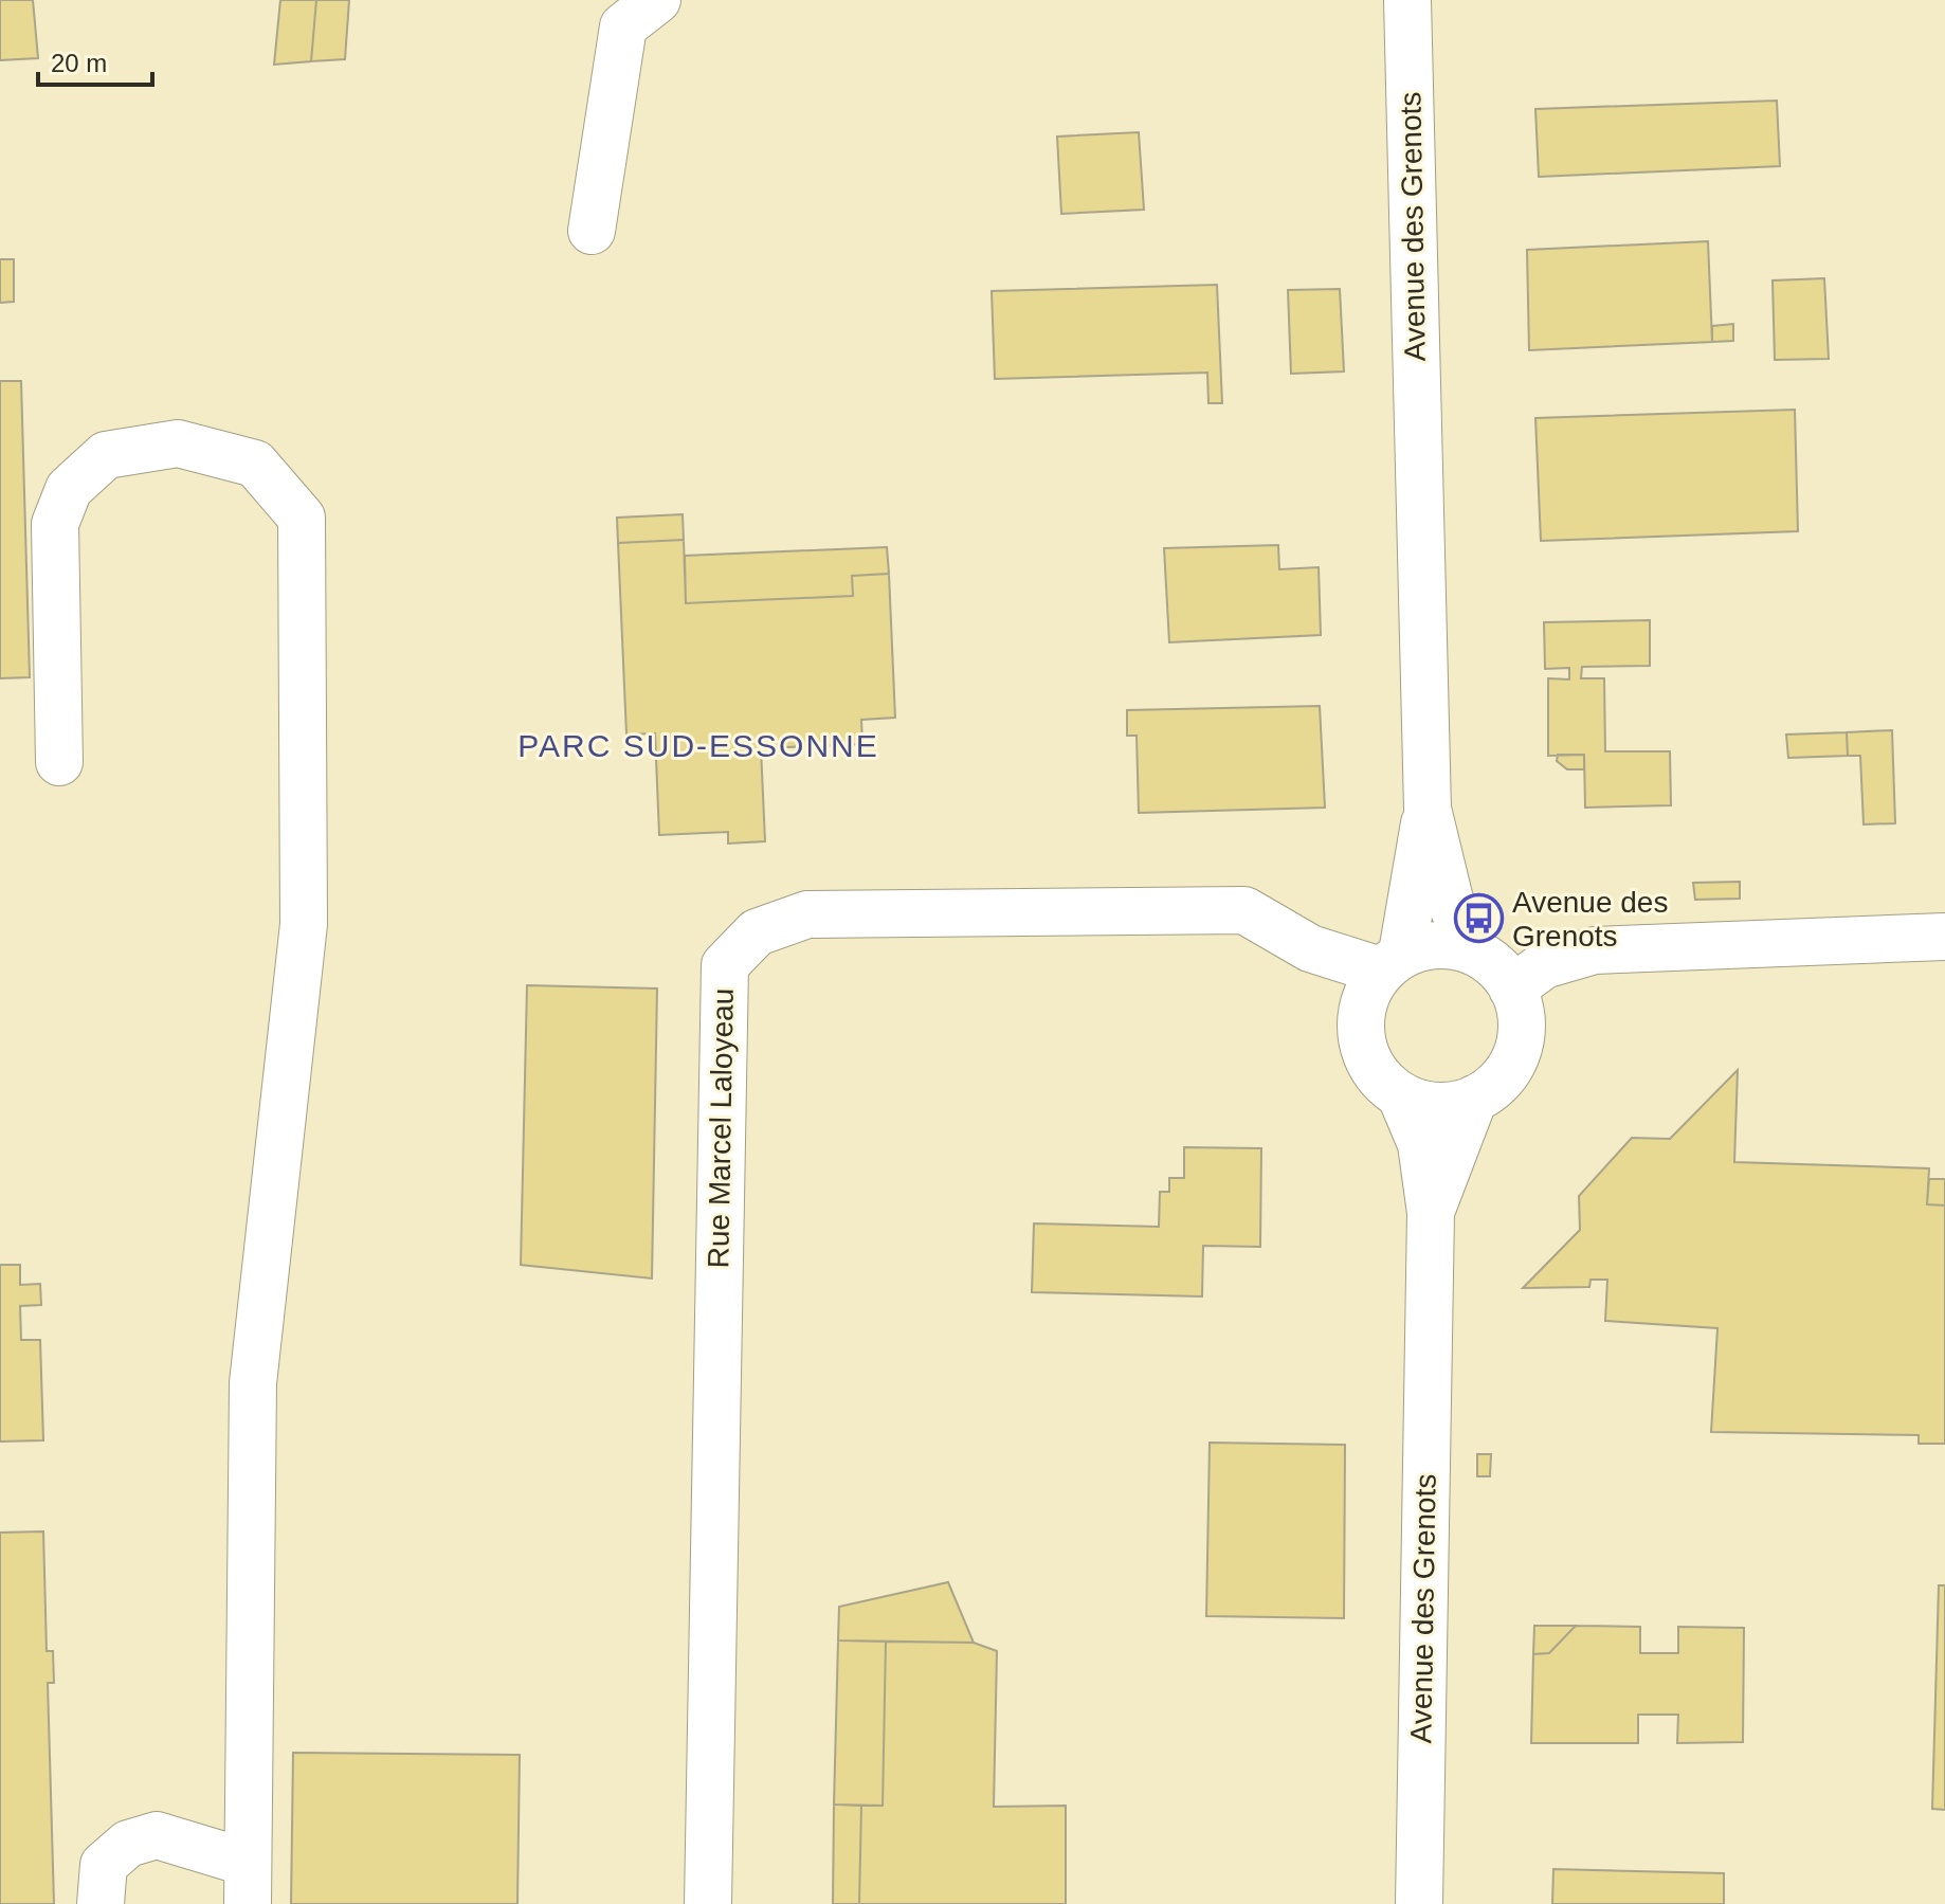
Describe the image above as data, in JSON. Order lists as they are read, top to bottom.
{
  "streets": {
    "street": ["Avenue des Grenots", "Rue Marcel Laloyeau"]
  },
  "crossings": [
    ["Avenue des Grenots", "Rue Marcel Laloyeau"]
  ],
  "districts": ["PARC SUD-ESSONNE"],
  "places": {
    "bus stop": ["Avenue des Grenots"]
  },
  "scale_bar": "20 m"
}
